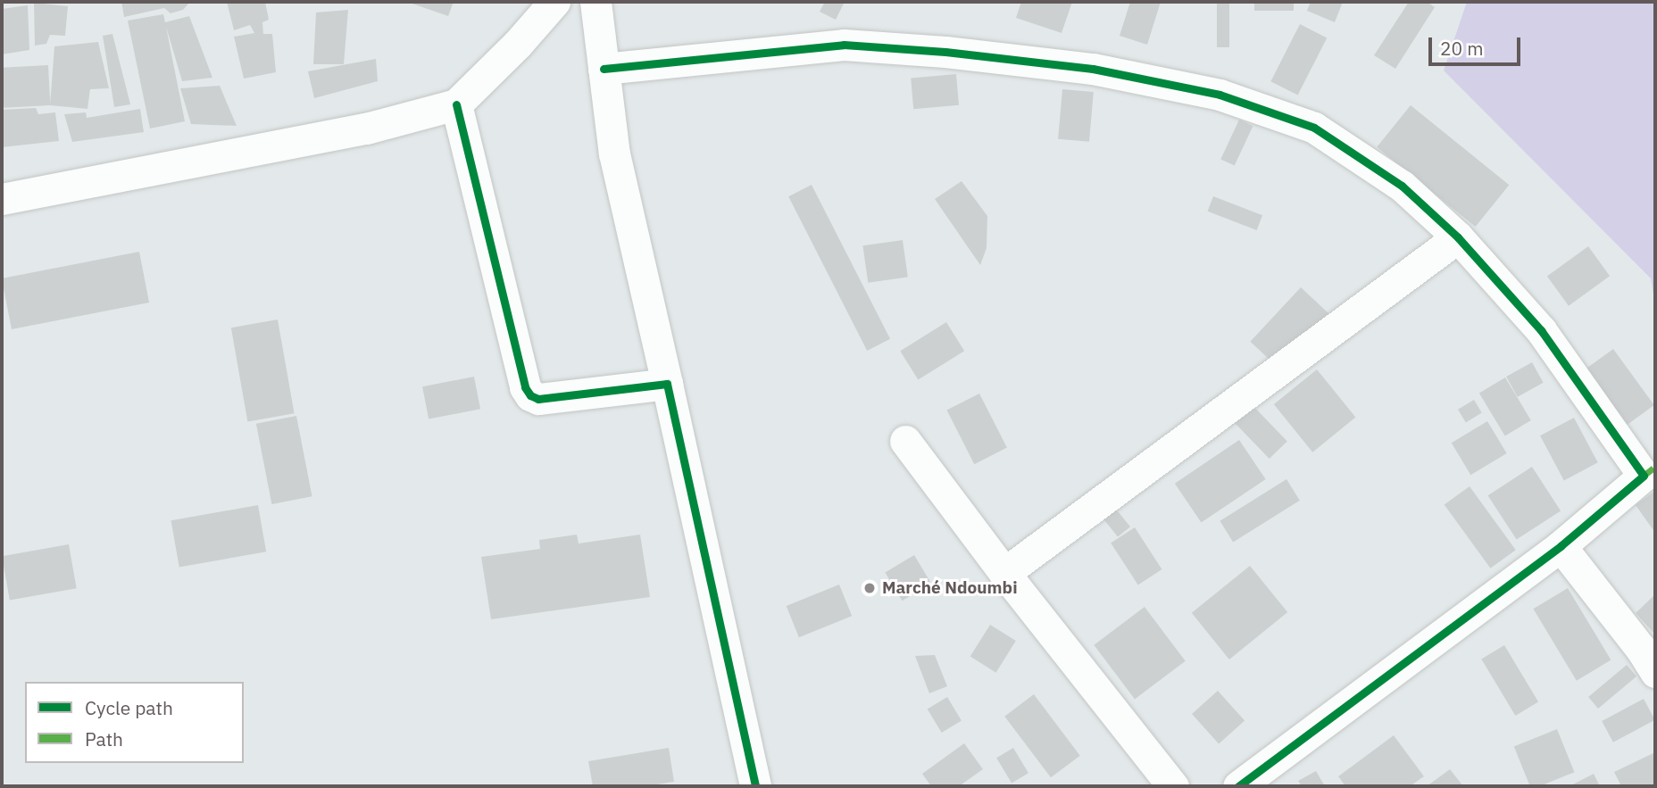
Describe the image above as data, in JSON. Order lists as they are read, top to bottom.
{
  "places": ["Marché Ndoumbi"],
  "legend": ["Cycle path", "Path"],
  "scale_bar": "20 m"
}
